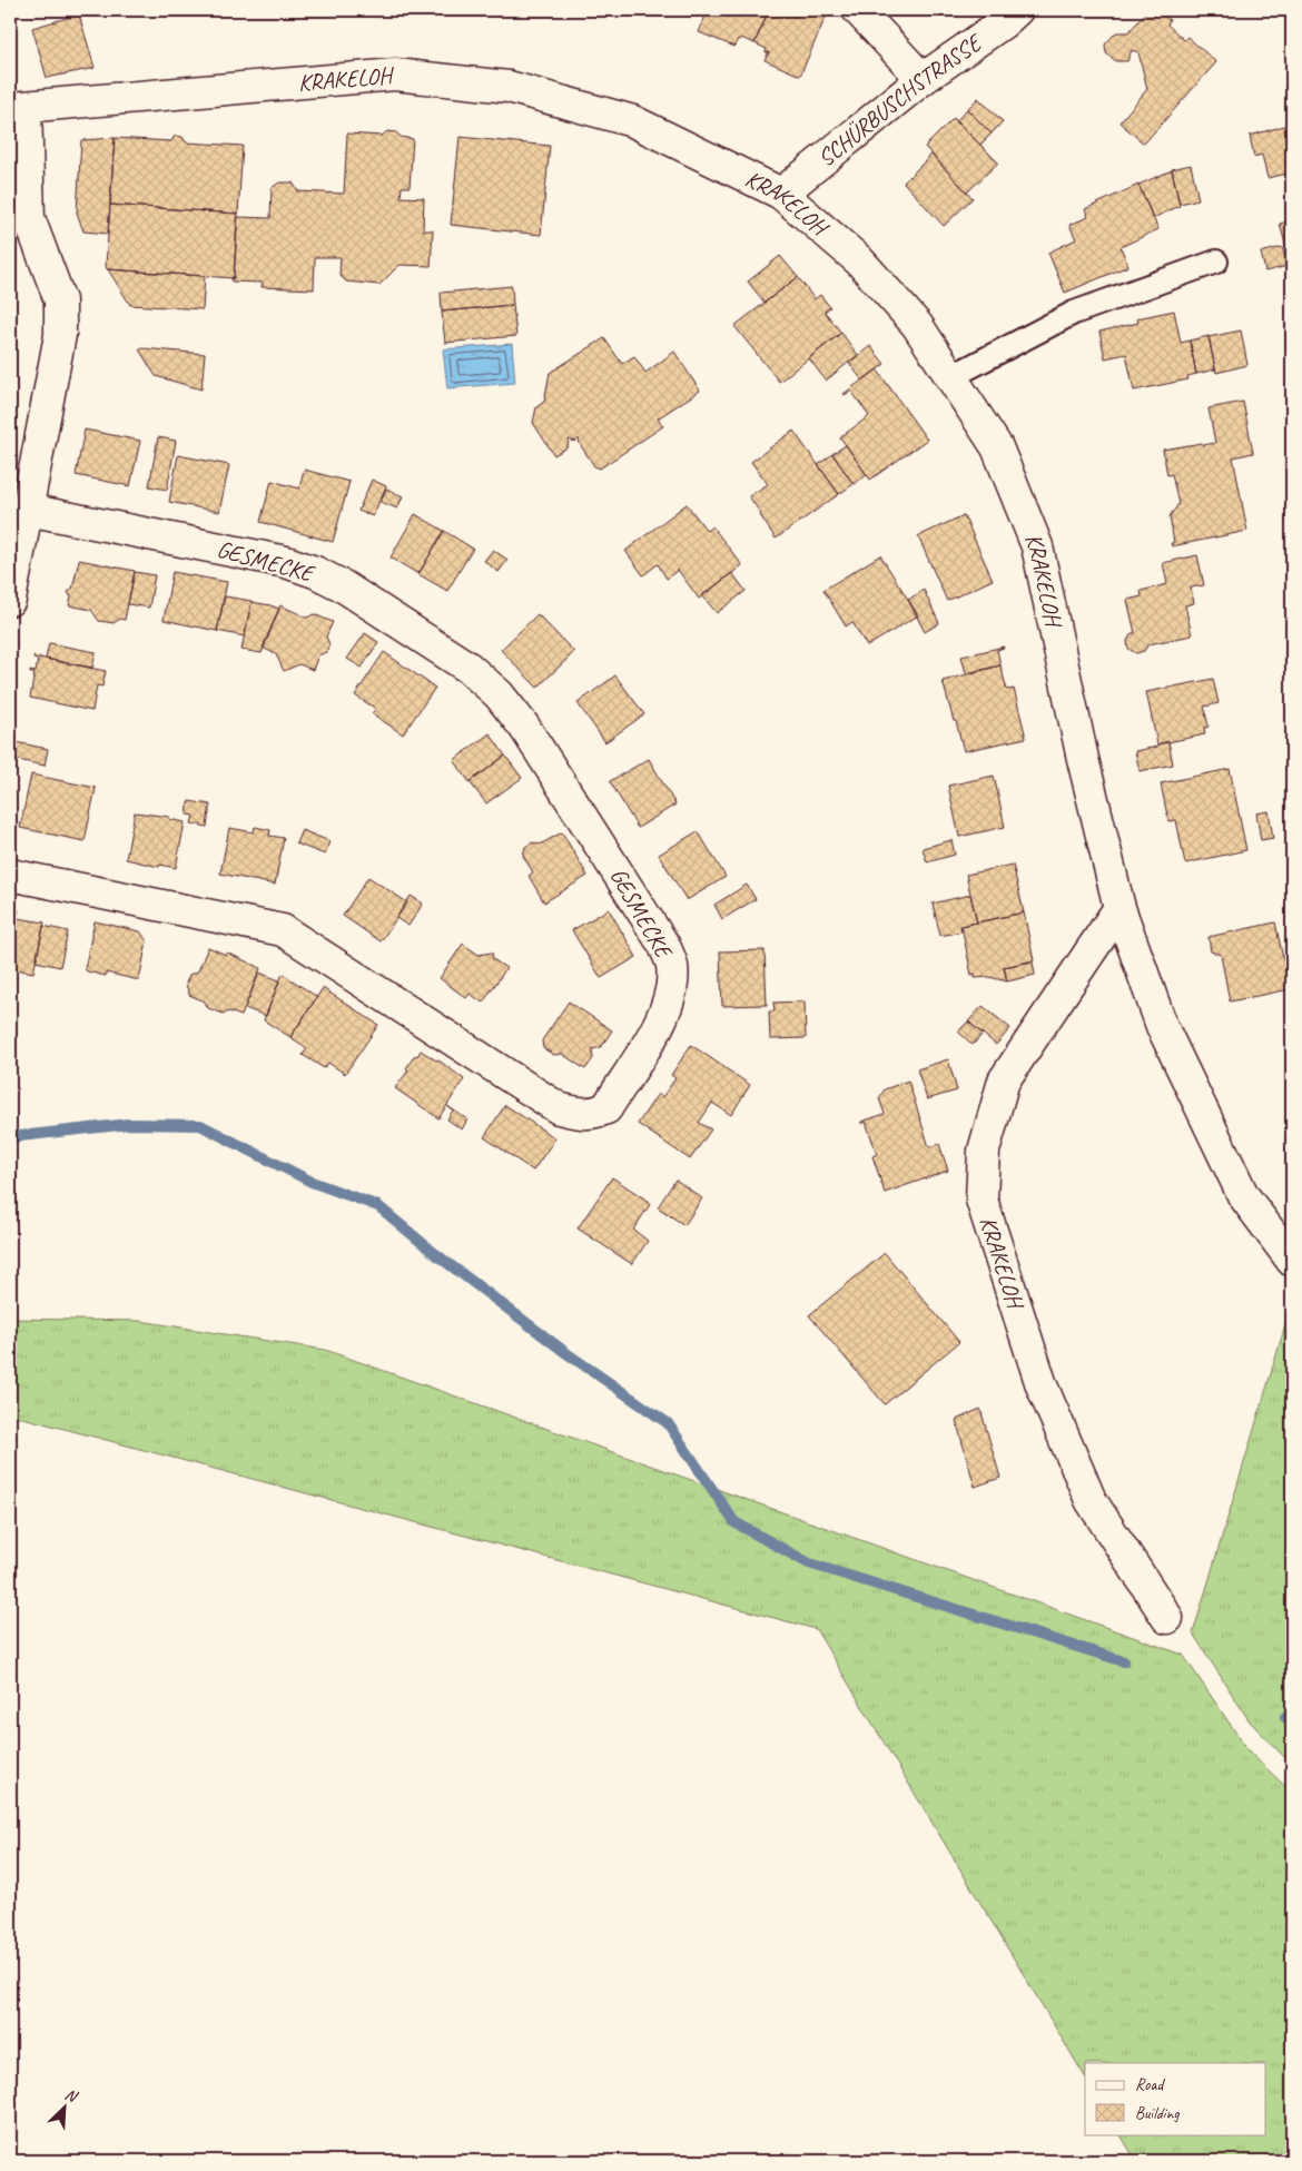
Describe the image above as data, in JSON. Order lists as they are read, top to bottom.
{
  "streets": {
    "street": ["KRAKELOH", "SCHÜRBUSCHSTRASSE", "GESMECKE"]
  },
  "crossings": [
    ["KRAKELOH", "SCHÜRBUSCHSTRASSE"]
  ],
  "legend": ["Road", "Building"],
  "north": "top right"
}
